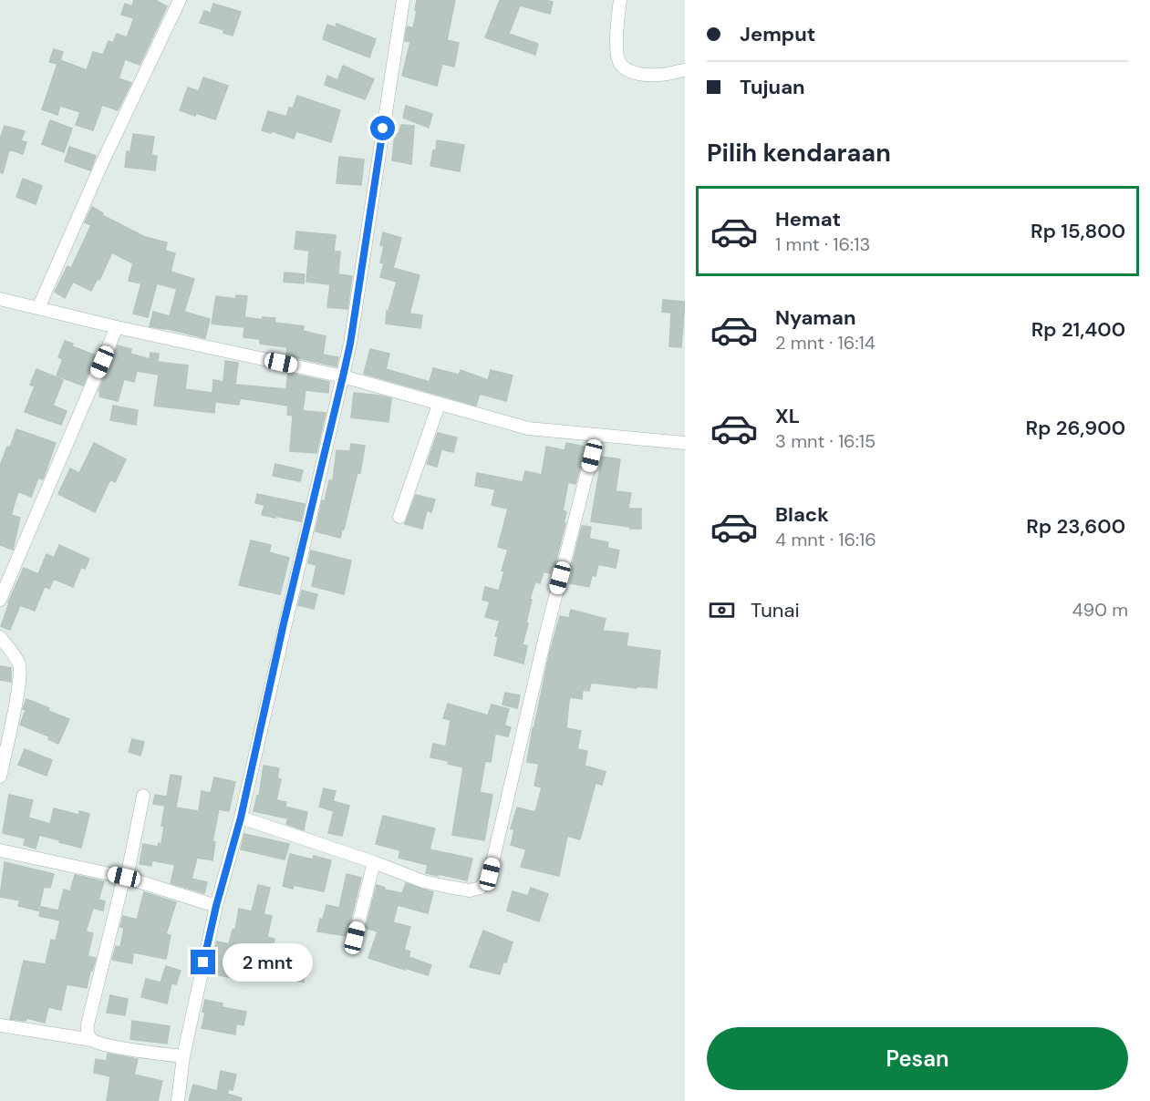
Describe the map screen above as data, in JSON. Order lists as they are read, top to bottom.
{
  "page": {
    "banner": ["Jemput", "Tujuan"],
    "heading": "Pilih kendaraan",
    "list": [
      {
        "name": "Hemat",
        "note": "1 mnt · 16:13",
        "value": "Rp 15,800"
      },
      {
        "name": "Nyaman",
        "note": "2 mnt · 16:14",
        "value": "Rp 21,400"
      },
      {
        "name": "XL",
        "note": "3 mnt · 16:15",
        "value": "Rp 26,900"
      },
      {
        "name": "Black",
        "note": "4 mnt · 16:16",
        "value": "Rp 23,600"
      }
    ],
    "pay": ["Tunai", "490 m"],
    "bubble": "2 mnt",
    "buttons": "Pesan"
  }
}
